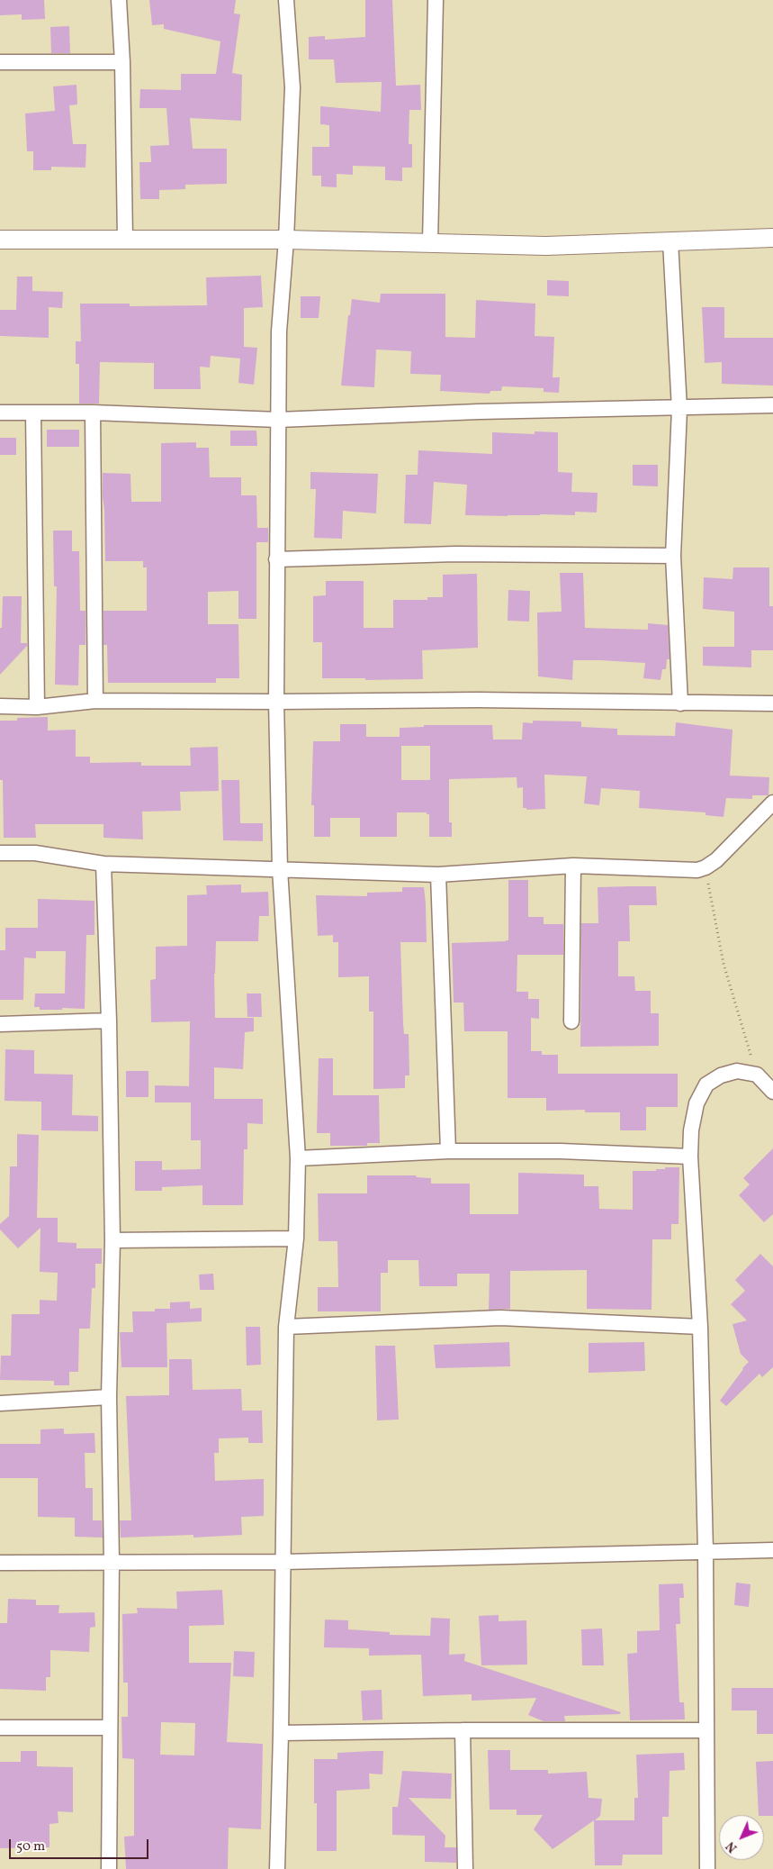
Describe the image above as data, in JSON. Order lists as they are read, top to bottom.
{
  "scale_bar": "50 m",
  "north": "bottom left"
}
